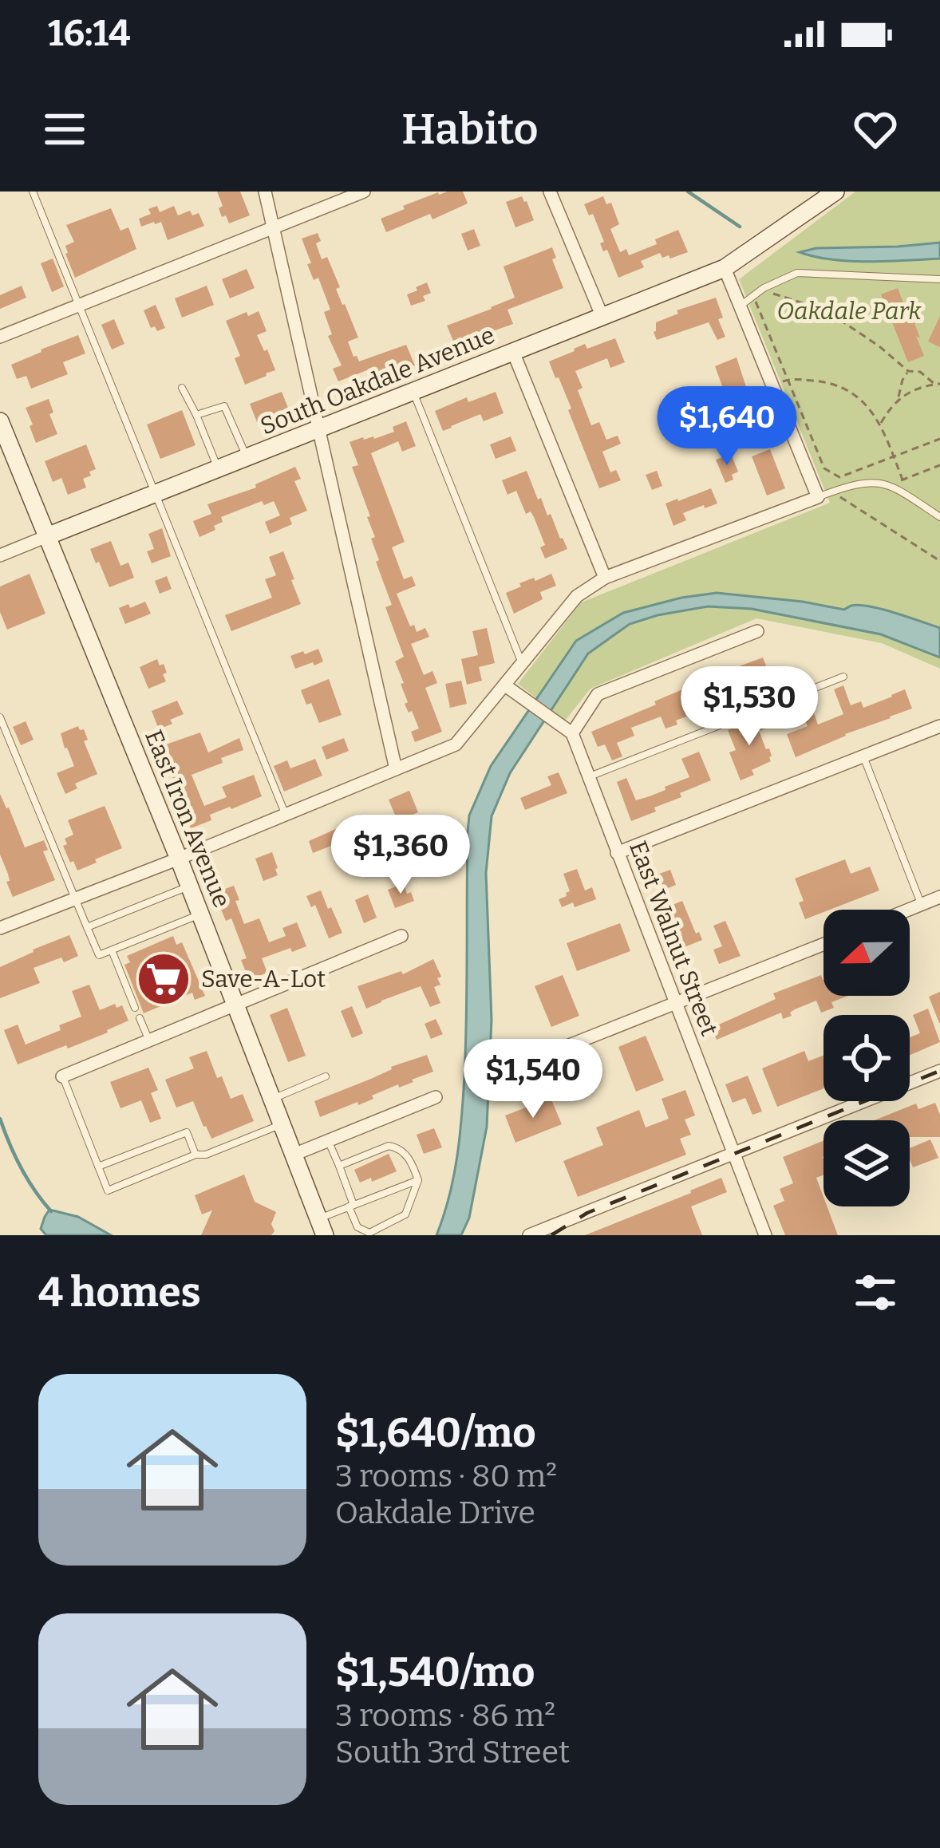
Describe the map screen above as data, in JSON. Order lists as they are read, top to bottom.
{
  "streets": {
    "street": ["South Oakdale Avenue", "East Iron Avenue", "East Walnut Street"]
  },
  "crossings": [
    ["South Oakdale Avenue", "East Iron Avenue"]
  ],
  "parks": ["Oakdale Park"],
  "places": {
    "supermarket": ["Save-A-Lot"]
  },
  "north": "left",
  "page": {
    "status": "16:14",
    "header": "Habito",
    "price": [
      "$1,640",
      "$1,530",
      "$1,360",
      "$1,540"
    ],
    "heading": "4 homes",
    "list": [
      {
        "name": "$1,640/mo",
        "note": "3 rooms · 80 m² · Oakdale Drive"
      },
      {
        "name": "$1,540/mo",
        "note": "3 rooms · 86 m² · South 3rd Street"
      }
    ]
  }
}
